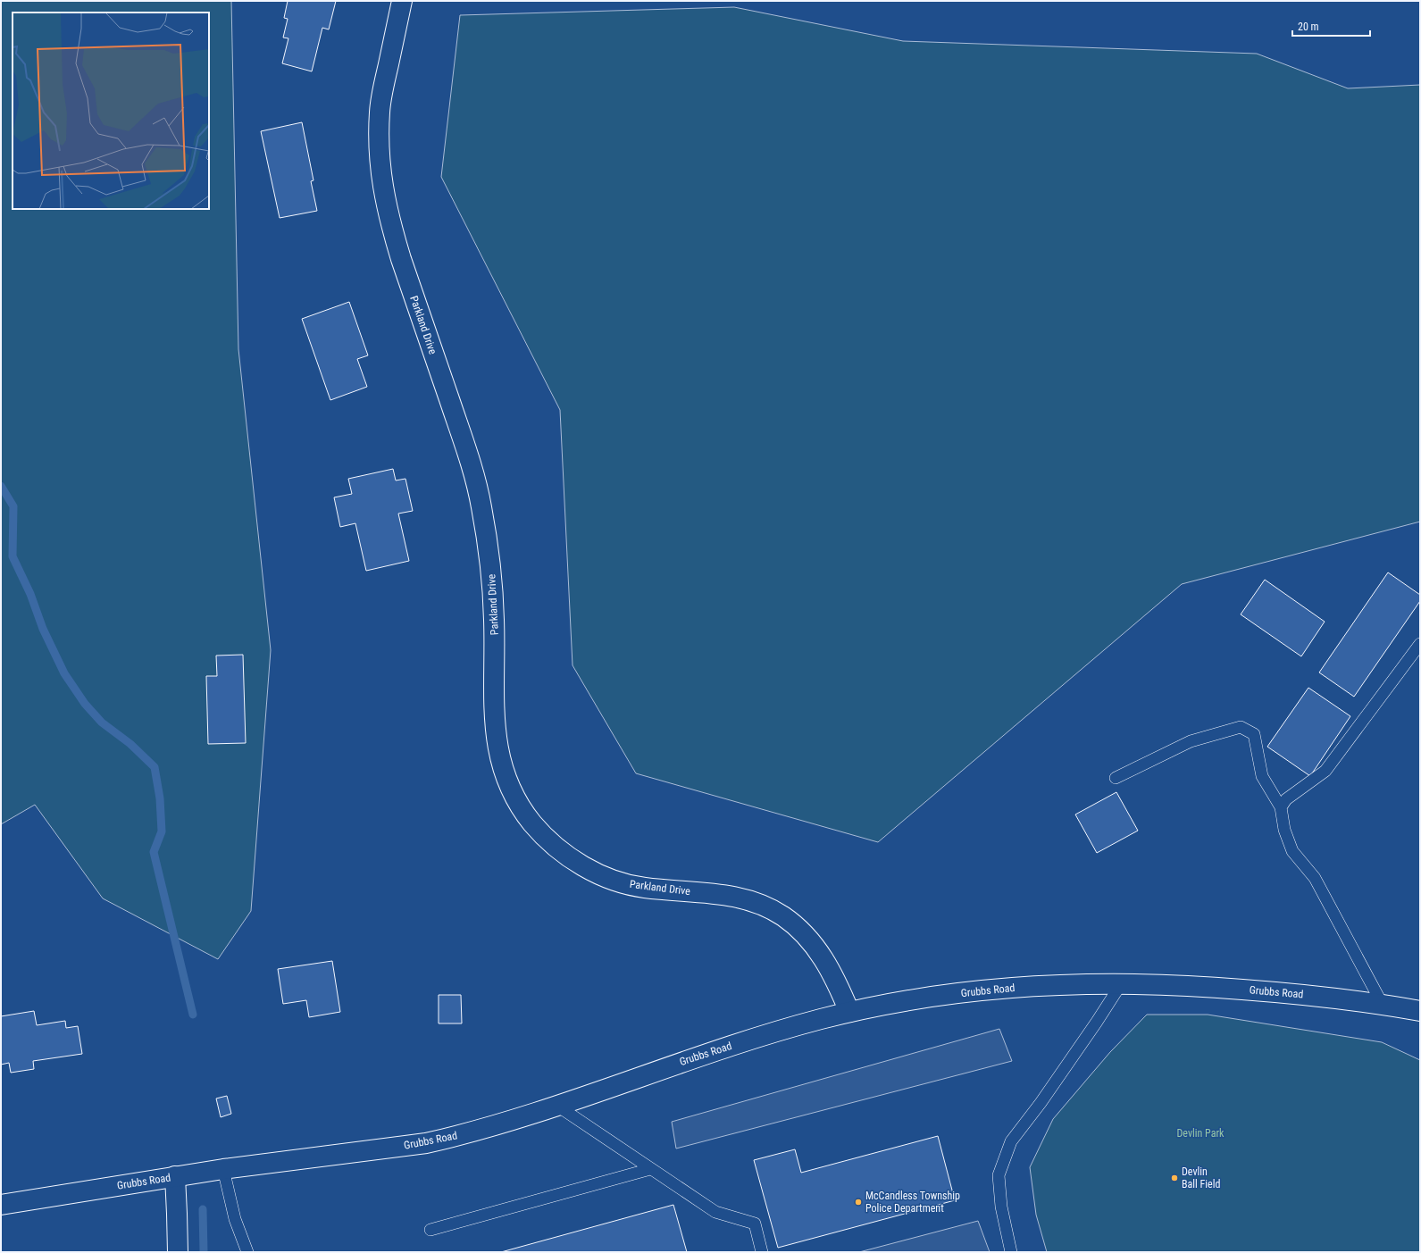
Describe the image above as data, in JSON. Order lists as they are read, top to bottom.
{
  "streets": {
    "street": ["Parkland Drive", "Grubbs Road"]
  },
  "crossings": [
    ["Parkland Drive", "Grubbs Road"]
  ],
  "parks": ["Devlin Park"],
  "places": ["Devlin Ball Field", "McCandless Township Police Department"],
  "scale_bar": "20 m"
}
